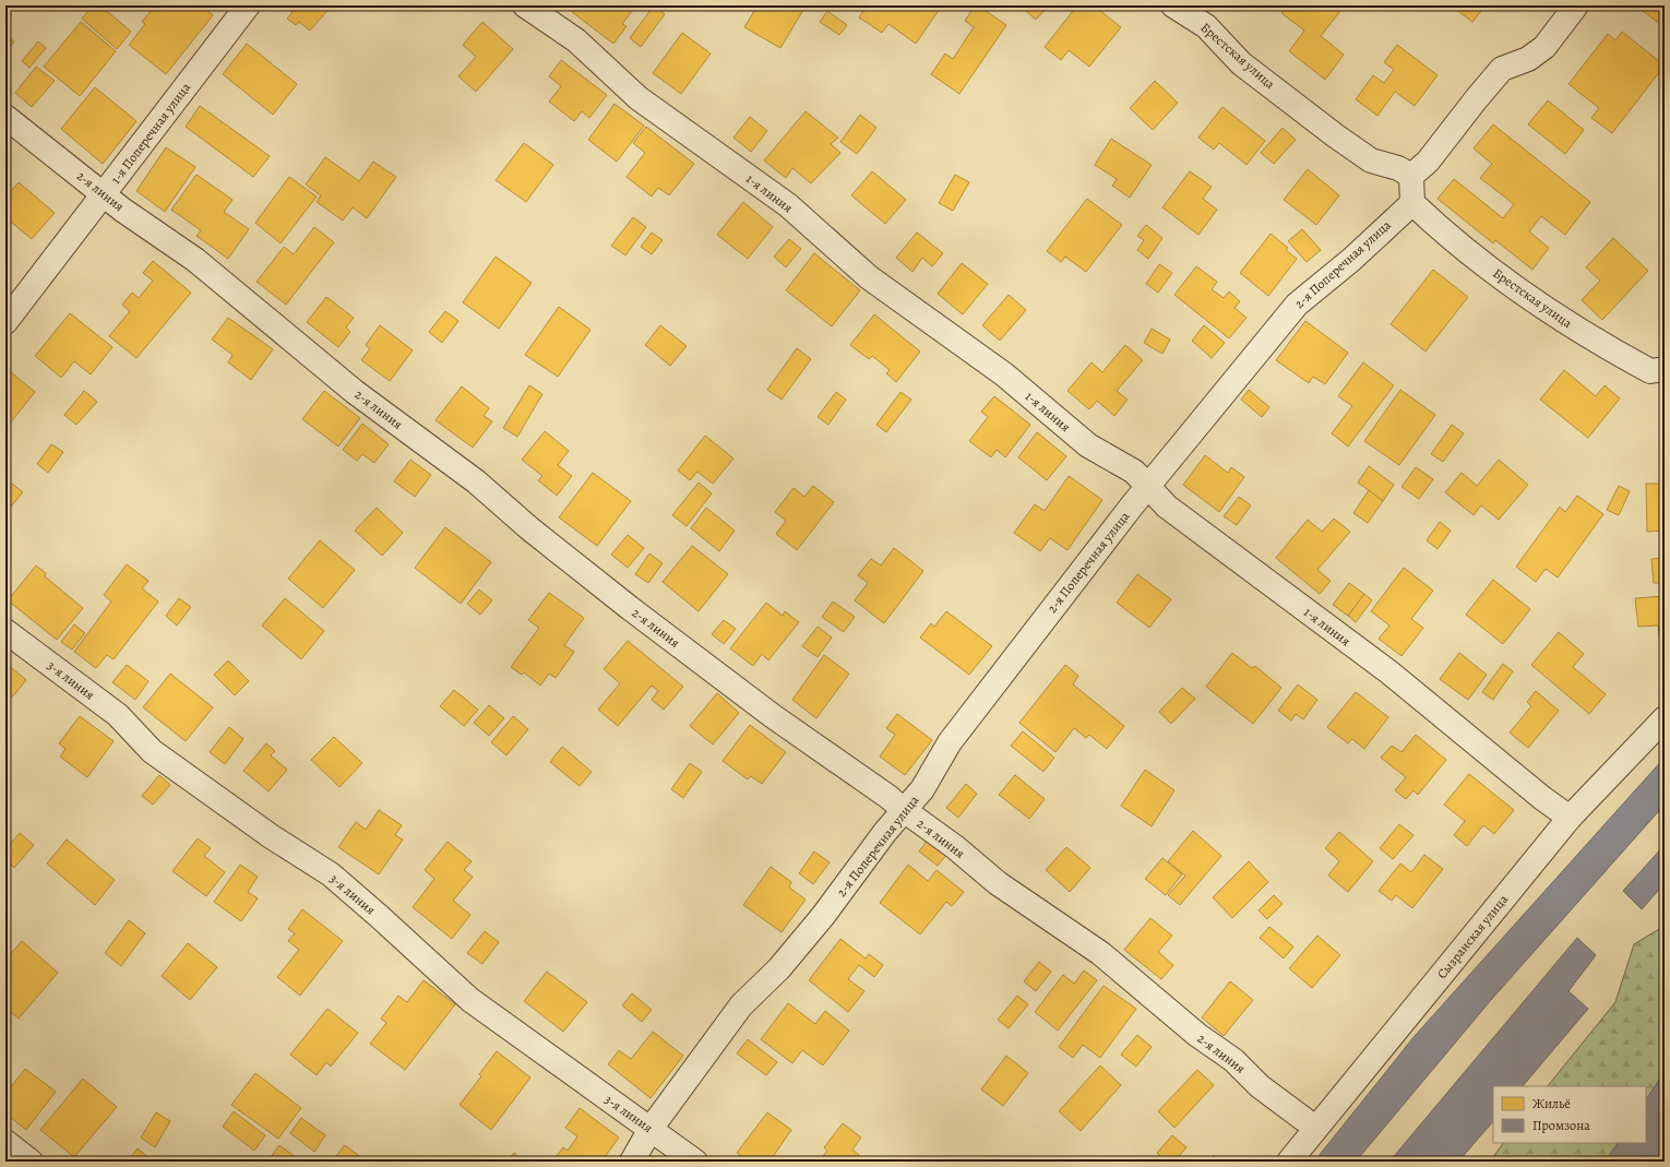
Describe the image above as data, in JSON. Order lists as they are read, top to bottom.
{
  "streets": {
    "street": [
      "Брестская улица",
      "1-я Поперечная улица",
      "2-я линия",
      "1-я линия",
      "2-я Поперечная улица",
      "3-я линия",
      "Сызранская улица"
    ]
  },
  "crossings": [
    ["Брестская улица", "2-я Поперечная улица"],
    ["1-я Поперечная улица", "2-я линия"],
    ["2-я линия", "2-я Поперечная улица"],
    ["2-я линия", "Сызранская улица"],
    ["1-я линия", "2-я Поперечная улица"],
    ["1-я линия", "Сызранская улица"],
    ["2-я Поперечная улица", "3-я линия"]
  ],
  "legend": ["Жильё", "Промзона"]
}
